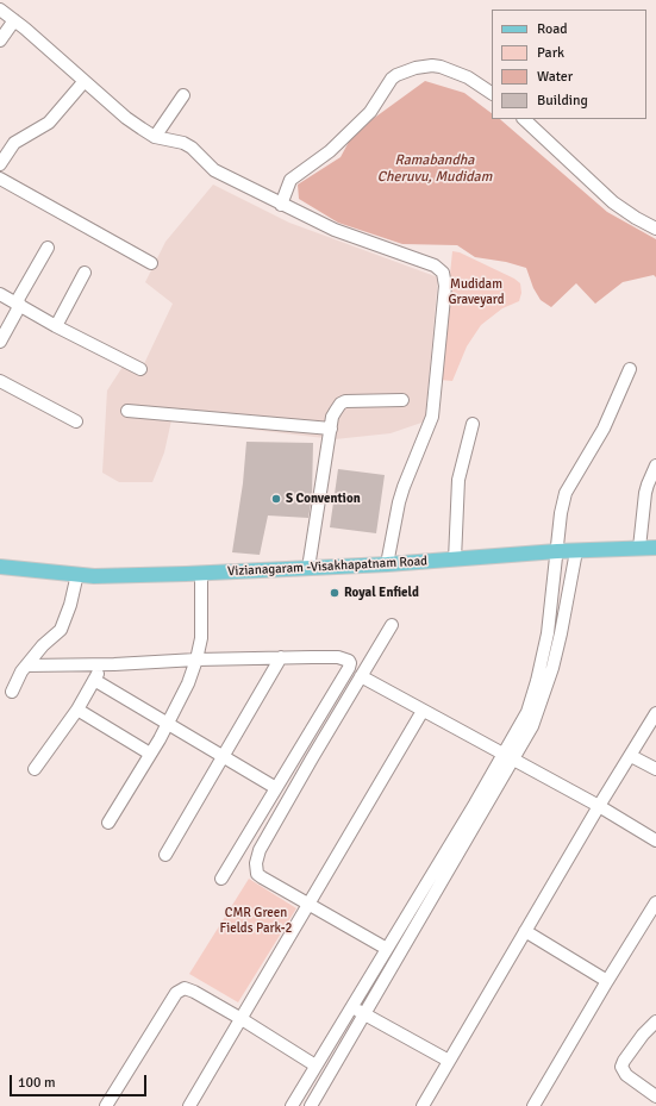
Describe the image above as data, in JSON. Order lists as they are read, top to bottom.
{
  "streets": {
    "main road": ["Vizianagaram -Visakhapatnam Road"]
  },
  "water": ["Ramabandha Cheruvu, Mudidam"],
  "parks": ["Mudidam Graveyard", "CMR Green Fields Park-2"],
  "places": ["S Convention", "Royal Enfield"],
  "legend": [
    "Road",
    "Park",
    "Water",
    "Building"
  ],
  "scale_bar": "100 m"
}
